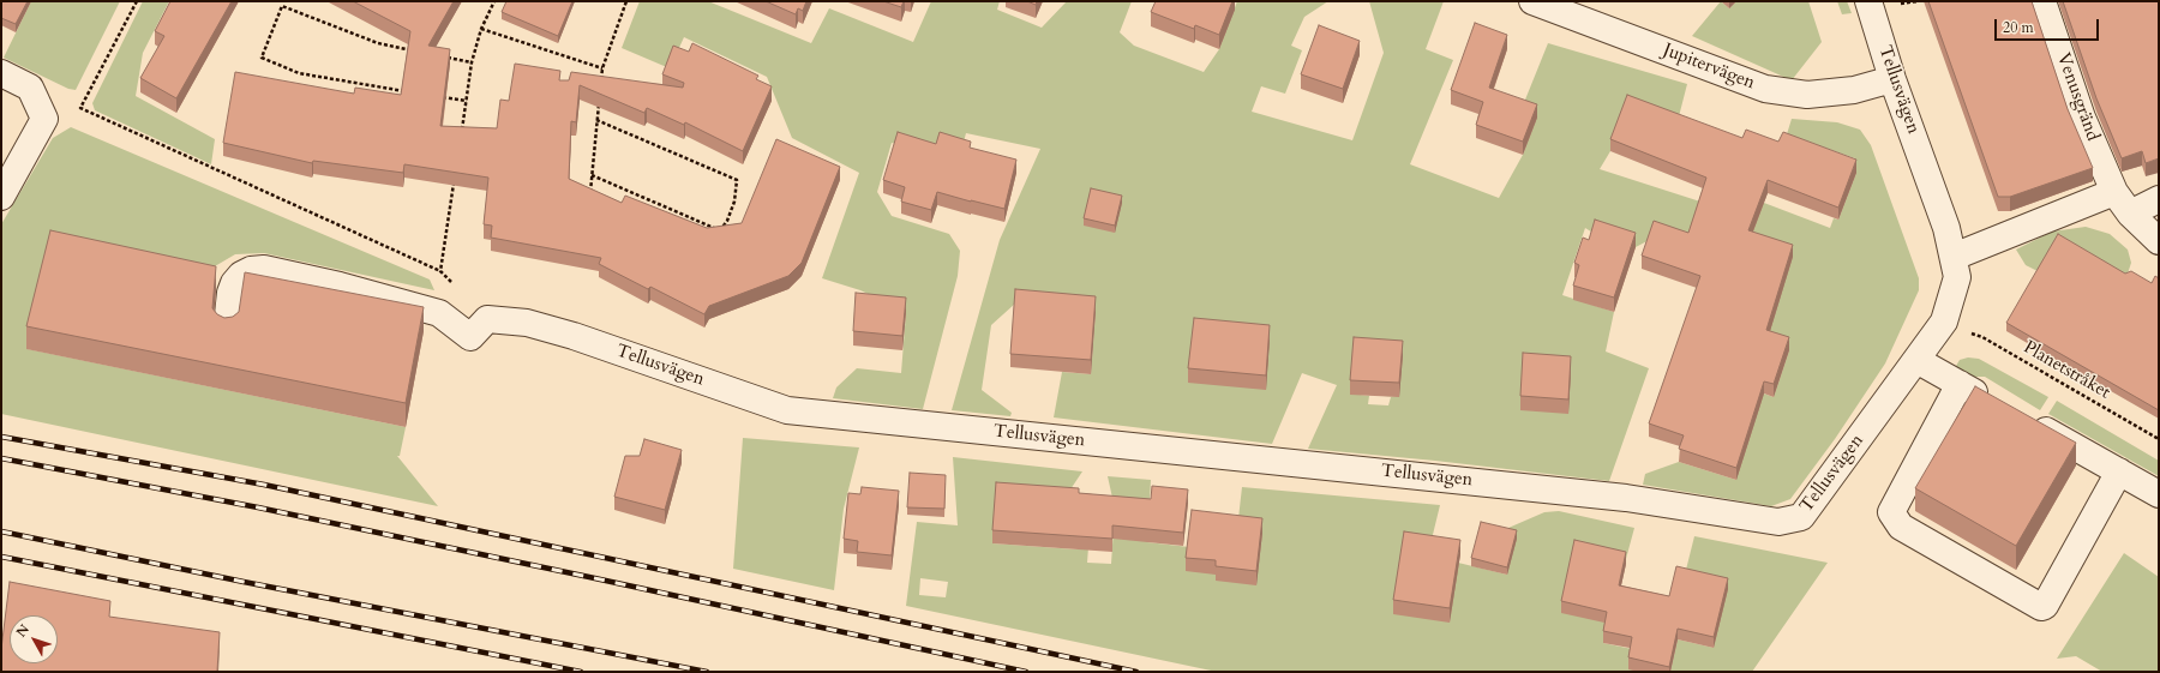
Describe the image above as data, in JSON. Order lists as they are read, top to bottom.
{
  "streets": {
    "street": ["Jupitervägen", "Tellusvägen", "Venusgränd"],
    "path": ["Planetstråket"]
  },
  "crossings": [
    ["Jupitervägen", "Tellusvägen"]
  ],
  "scale_bar": "20 m",
  "north": "top left"
}
